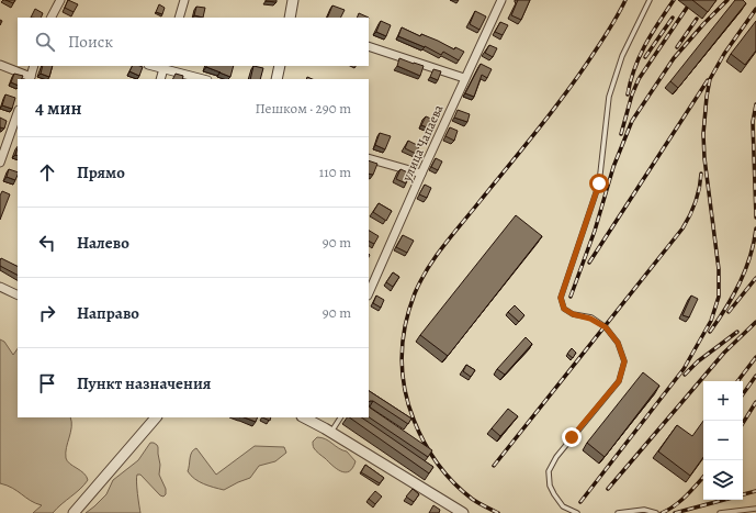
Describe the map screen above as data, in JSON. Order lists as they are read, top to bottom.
{
  "streets": {
    "street": ["улица Чапаева"]
  },
  "page": {
    "search": "Поиск",
    "heading": ["4 мин", "Пешком · 290 m"],
    "list": [
      ["Прямо", "110 m"],
      ["Налево", "90 m"],
      ["Направо", "90 m"],
      "Пункт назначения"
    ],
    "map_buttons": ["+", "−"]
  }
}
